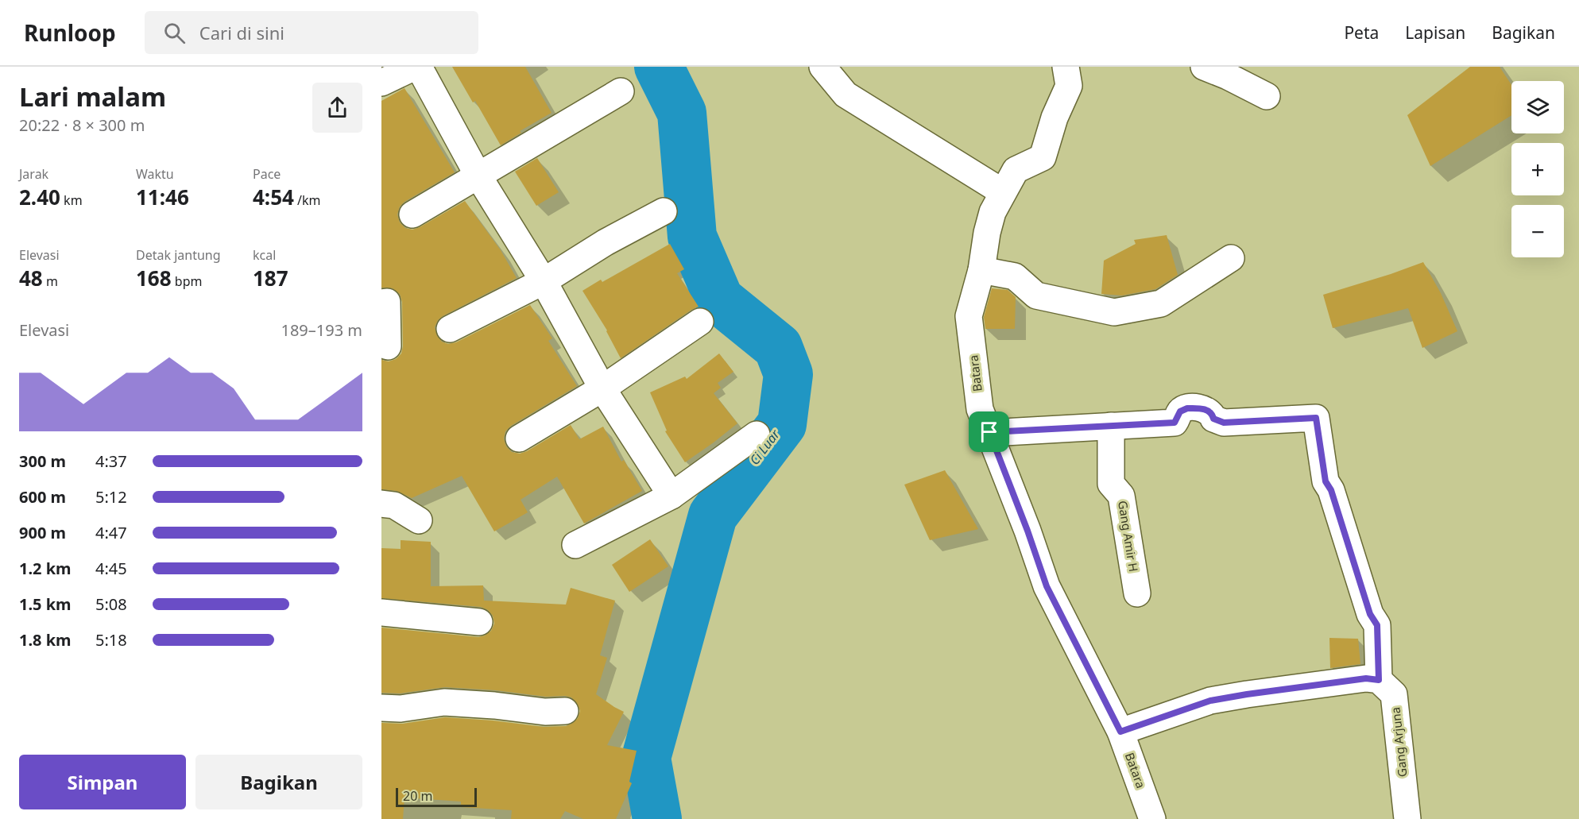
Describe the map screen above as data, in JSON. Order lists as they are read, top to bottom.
{
  "streets": {
    "street": ["Batara", "Gang Amir H", "Gang Arjuna"]
  },
  "water": ["Ci Luar"],
  "scale_bar": "20 m",
  "page": {
    "header": "Runloop",
    "search": "Cari di sini",
    "nav": ["Peta", "Lapisan", "Bagikan"],
    "heading": ["Lari malam", "20:22 · 8 × 300 m"],
    "map_buttons": ["+", "−"],
    "stats": [
      ["Jarak", "2.40 km"],
      ["Waktu", "11:46"],
      ["Pace", "4:54 /km"],
      ["Elevasi", "48 m"],
      ["Detak jantung", "168 bpm"],
      ["kcal", "187"]
    ],
    "chart": ["Elevasi", "189–193 m"],
    "list": [
      {
        "name": "300 m",
        "note": "4:37"
      },
      {
        "name": "600 m",
        "note": "5:12"
      },
      {
        "name": "900 m",
        "note": "4:47"
      },
      {
        "name": "1.2 km",
        "note": "4:45"
      },
      {
        "name": "1.5 km",
        "note": "5:08"
      },
      {
        "name": "1.8 km",
        "note": "5:18"
      }
    ],
    "buttons": ["Simpan", "Bagikan"],
    "scale": "20 m"
  }
}
